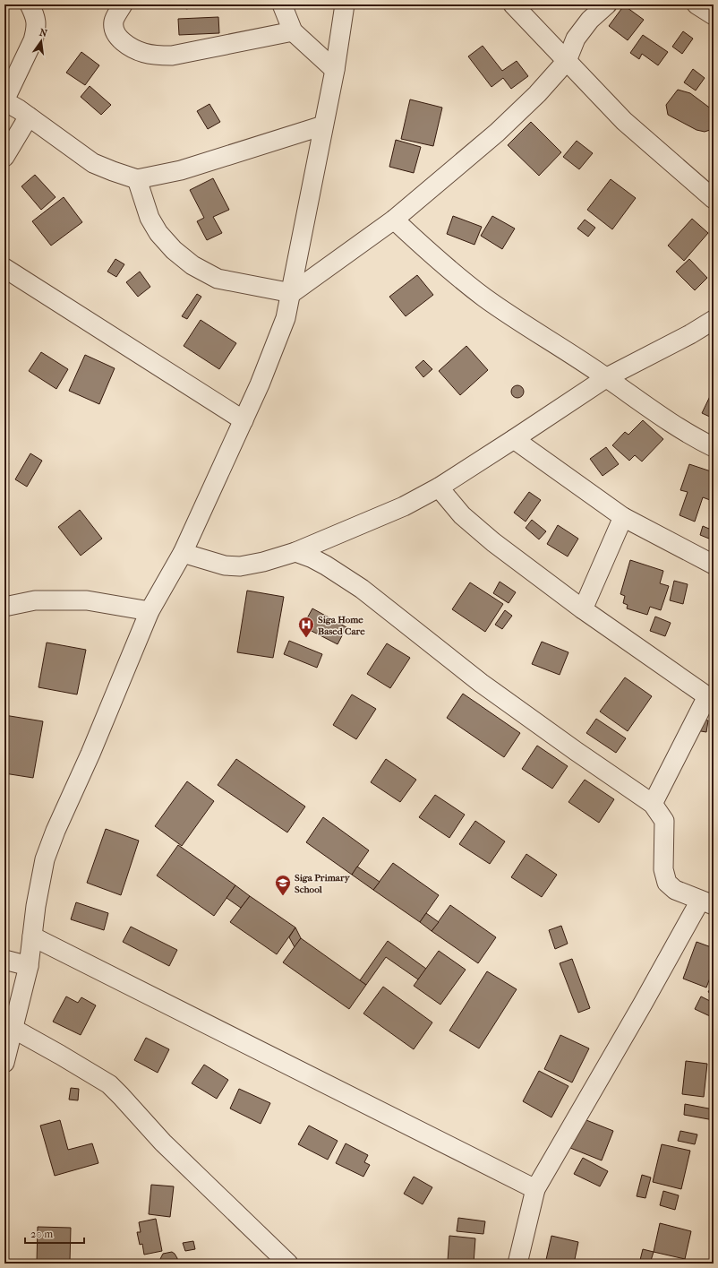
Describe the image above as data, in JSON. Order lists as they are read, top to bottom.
{
  "places": {
    "hospital": ["Siga Home Based Care"],
    "school or university": ["Siga Primary School"]
  },
  "scale_bar": "20 m",
  "north": "top"
}
